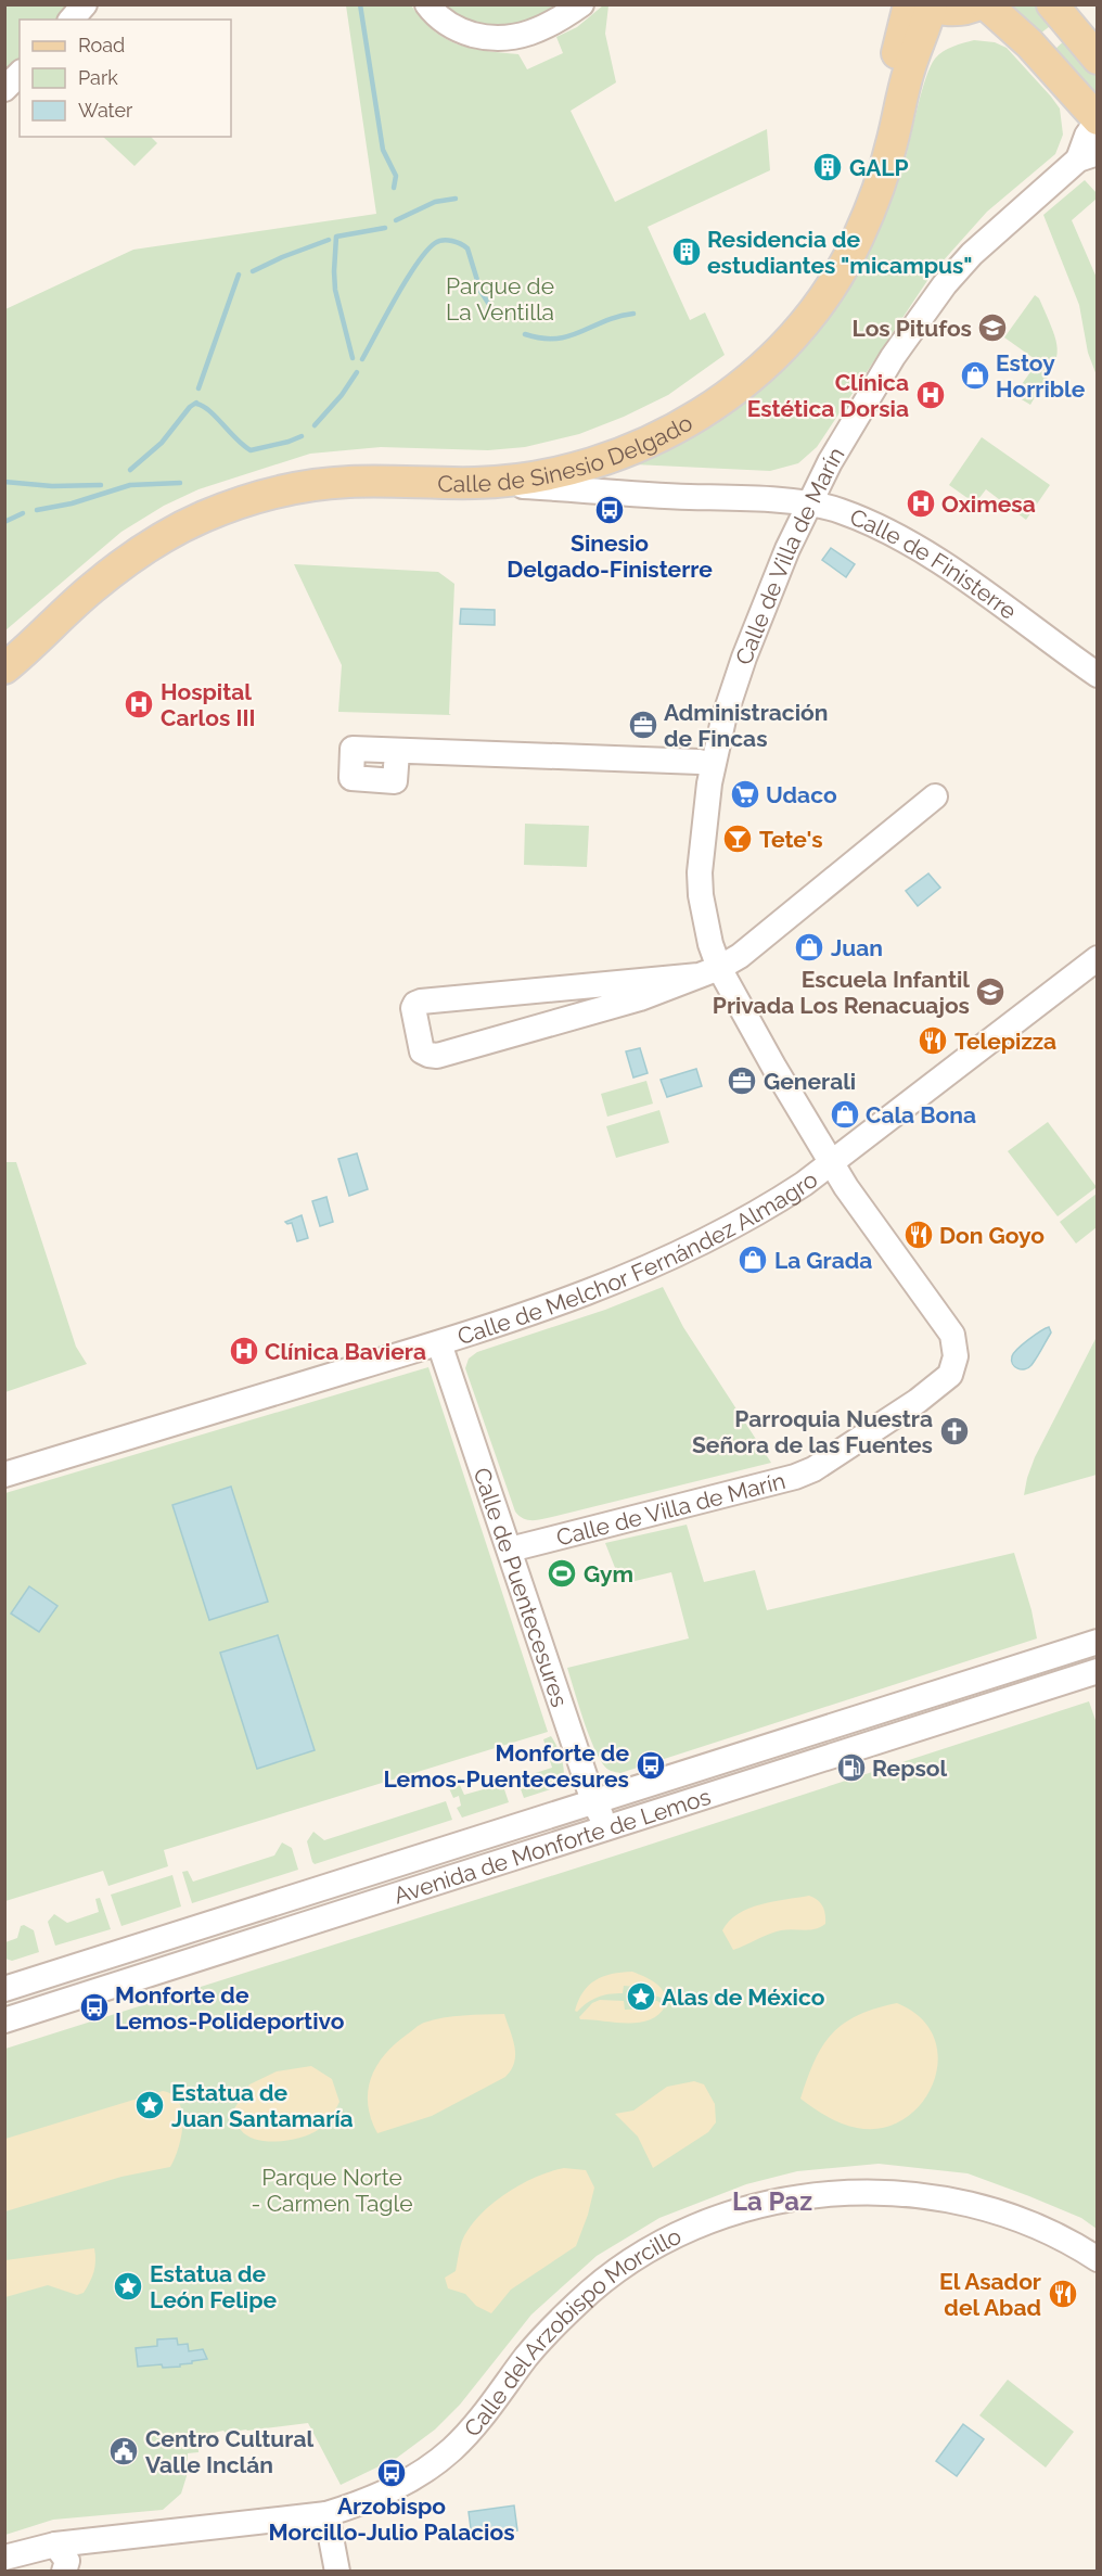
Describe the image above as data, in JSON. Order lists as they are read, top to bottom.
{
  "streets": {
    "main road": ["Calle de Sinesio Delgado"],
    "street": [
      "Calle de Villa de Marín",
      "Calle de Finisterre",
      "Calle de Melchor Fernández Almagro",
      "Calle de Puentecesures",
      "Avenida de Monforte de Lemos",
      "Calle del Arzobispo Morcillo"
    ]
  },
  "crossings": [
    ["Calle de Sinesio Delgado", "Calle de Finisterre"],
    ["Calle de Villa de Marín", "Calle de Finisterre"],
    ["Calle de Villa de Marín", "Calle de Melchor Fernández Almagro"],
    ["Calle de Villa de Marín", "Calle de Puentecesures"],
    ["Calle de Melchor Fernández Almagro", "Calle de Puentecesures"],
    ["Calle de Puentecesures", "Avenida de Monforte de Lemos"]
  ],
  "districts": ["La Paz"],
  "parks": ["Parque de La Ventilla", "Parque Norte - Carmen Tagle"],
  "places": {
    "building": ["GALP", "Residencia de estudiantes \"micampus\""],
    "school or university": ["Los Pitufos", "Escuela Infantil Privada Los Renacuajos"],
    "shop": [
      "Estoy Horrible",
      "Juan",
      "Cala Bona",
      "La Grada"
    ],
    "hospital": [
      "Clínica Estética Dorsia",
      "Oximesa",
      "Hospital Carlos III",
      "Clínica Baviera"
    ],
    "bus stop": [
      "Sinesio Delgado-Finisterre",
      "Monforte de Lemos-Puentecesures",
      "Monforte de Lemos-Polideportivo",
      "Arzobispo Morcillo-Julio Palacios"
    ],
    "office": ["Administración de Fincas", "Generali"],
    "supermarket": ["Udaco"],
    "bar": ["Tete's"],
    "restaurant": ["Telepizza", "Don Goyo", "El Asador del Abad"],
    "church": ["Parroquia Nuestra Señora de las Fuentes"],
    "sports": ["Gym"],
    "fuel station": ["Repsol"],
    "place": ["Alas de México", "Estatua de Juan Santamaría", "Estatua de León Felipe"],
    "public building": ["Centro Cultural Valle Inclán"]
  },
  "legend": ["Road", "Park", "Water"]
}
